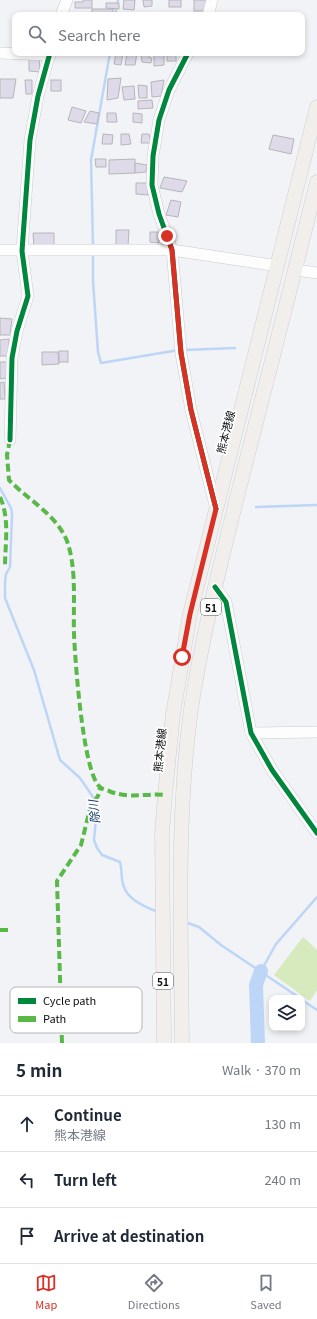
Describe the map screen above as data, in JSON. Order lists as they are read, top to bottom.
{
  "streets": {
    "main road": ["熊本港線", "51"]
  },
  "water": ["除川"],
  "legend": ["Cycle path", "Path"],
  "page": {
    "search": "Search here",
    "heading": ["5 min", "Walk · 370 m"],
    "list": [
      ["Continue", "熊本港線", "130 m"],
      ["Turn left", "240 m"],
      "Arrive at destination"
    ],
    "nav": ["Map", "Directions", "Saved"]
  }
}
